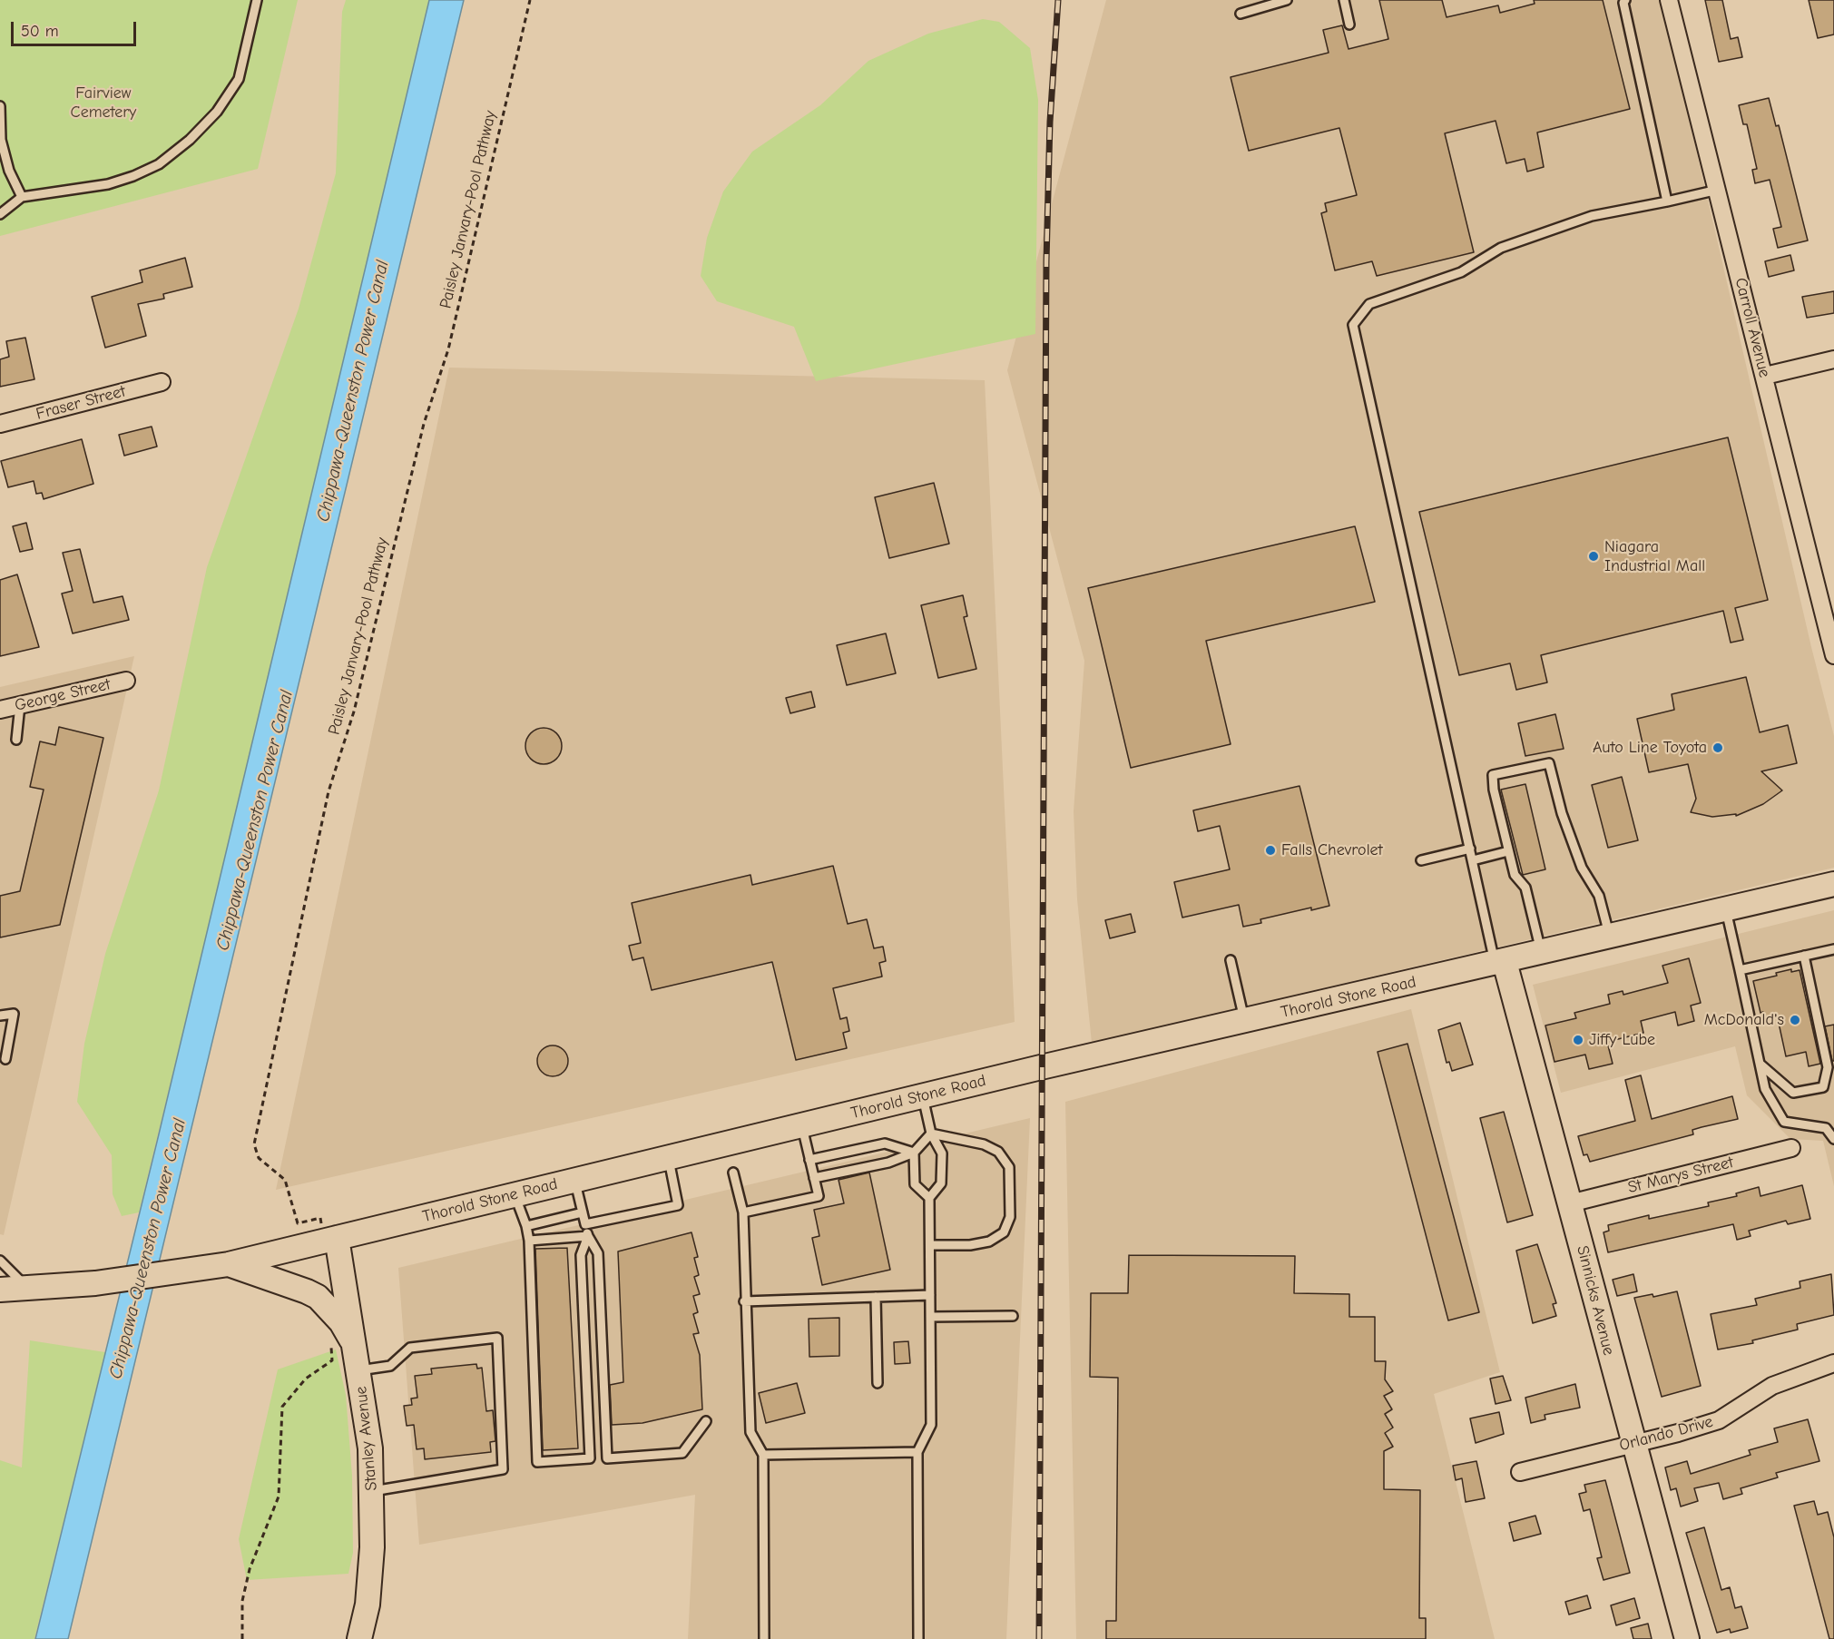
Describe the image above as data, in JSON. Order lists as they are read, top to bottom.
{
  "streets": {
    "main road": ["Thorold Stone Road", "Sinnicks Avenue", "Stanley Avenue"],
    "street": [
      "Carroll Avenue",
      "Fraser Street",
      "George Street",
      "St Marys Street",
      "Orlando Drive"
    ],
    "path": ["Paisley Janvary-Pool Pathway"]
  },
  "crossings": [
    ["Paisley Janvary-Pool Pathway", "Thorold Stone Road"],
    ["Paisley Janvary-Pool Pathway", "Stanley Avenue"],
    ["Thorold Stone Road", "Sinnicks Avenue"],
    ["Thorold Stone Road", "Stanley Avenue"],
    ["St Marys Street", "Sinnicks Avenue"],
    ["Sinnicks Avenue", "Orlando Drive"]
  ],
  "water": ["Chippawa-Queenston Power Canal"],
  "parks": ["Fairview Cemetery"],
  "places": [
    "Niagara Industrial Mall",
    "Auto Line Toyota",
    "Falls Chevrolet",
    "McDonald's",
    "Jiffy Lube"
  ],
  "scale_bar": "50 m"
}
